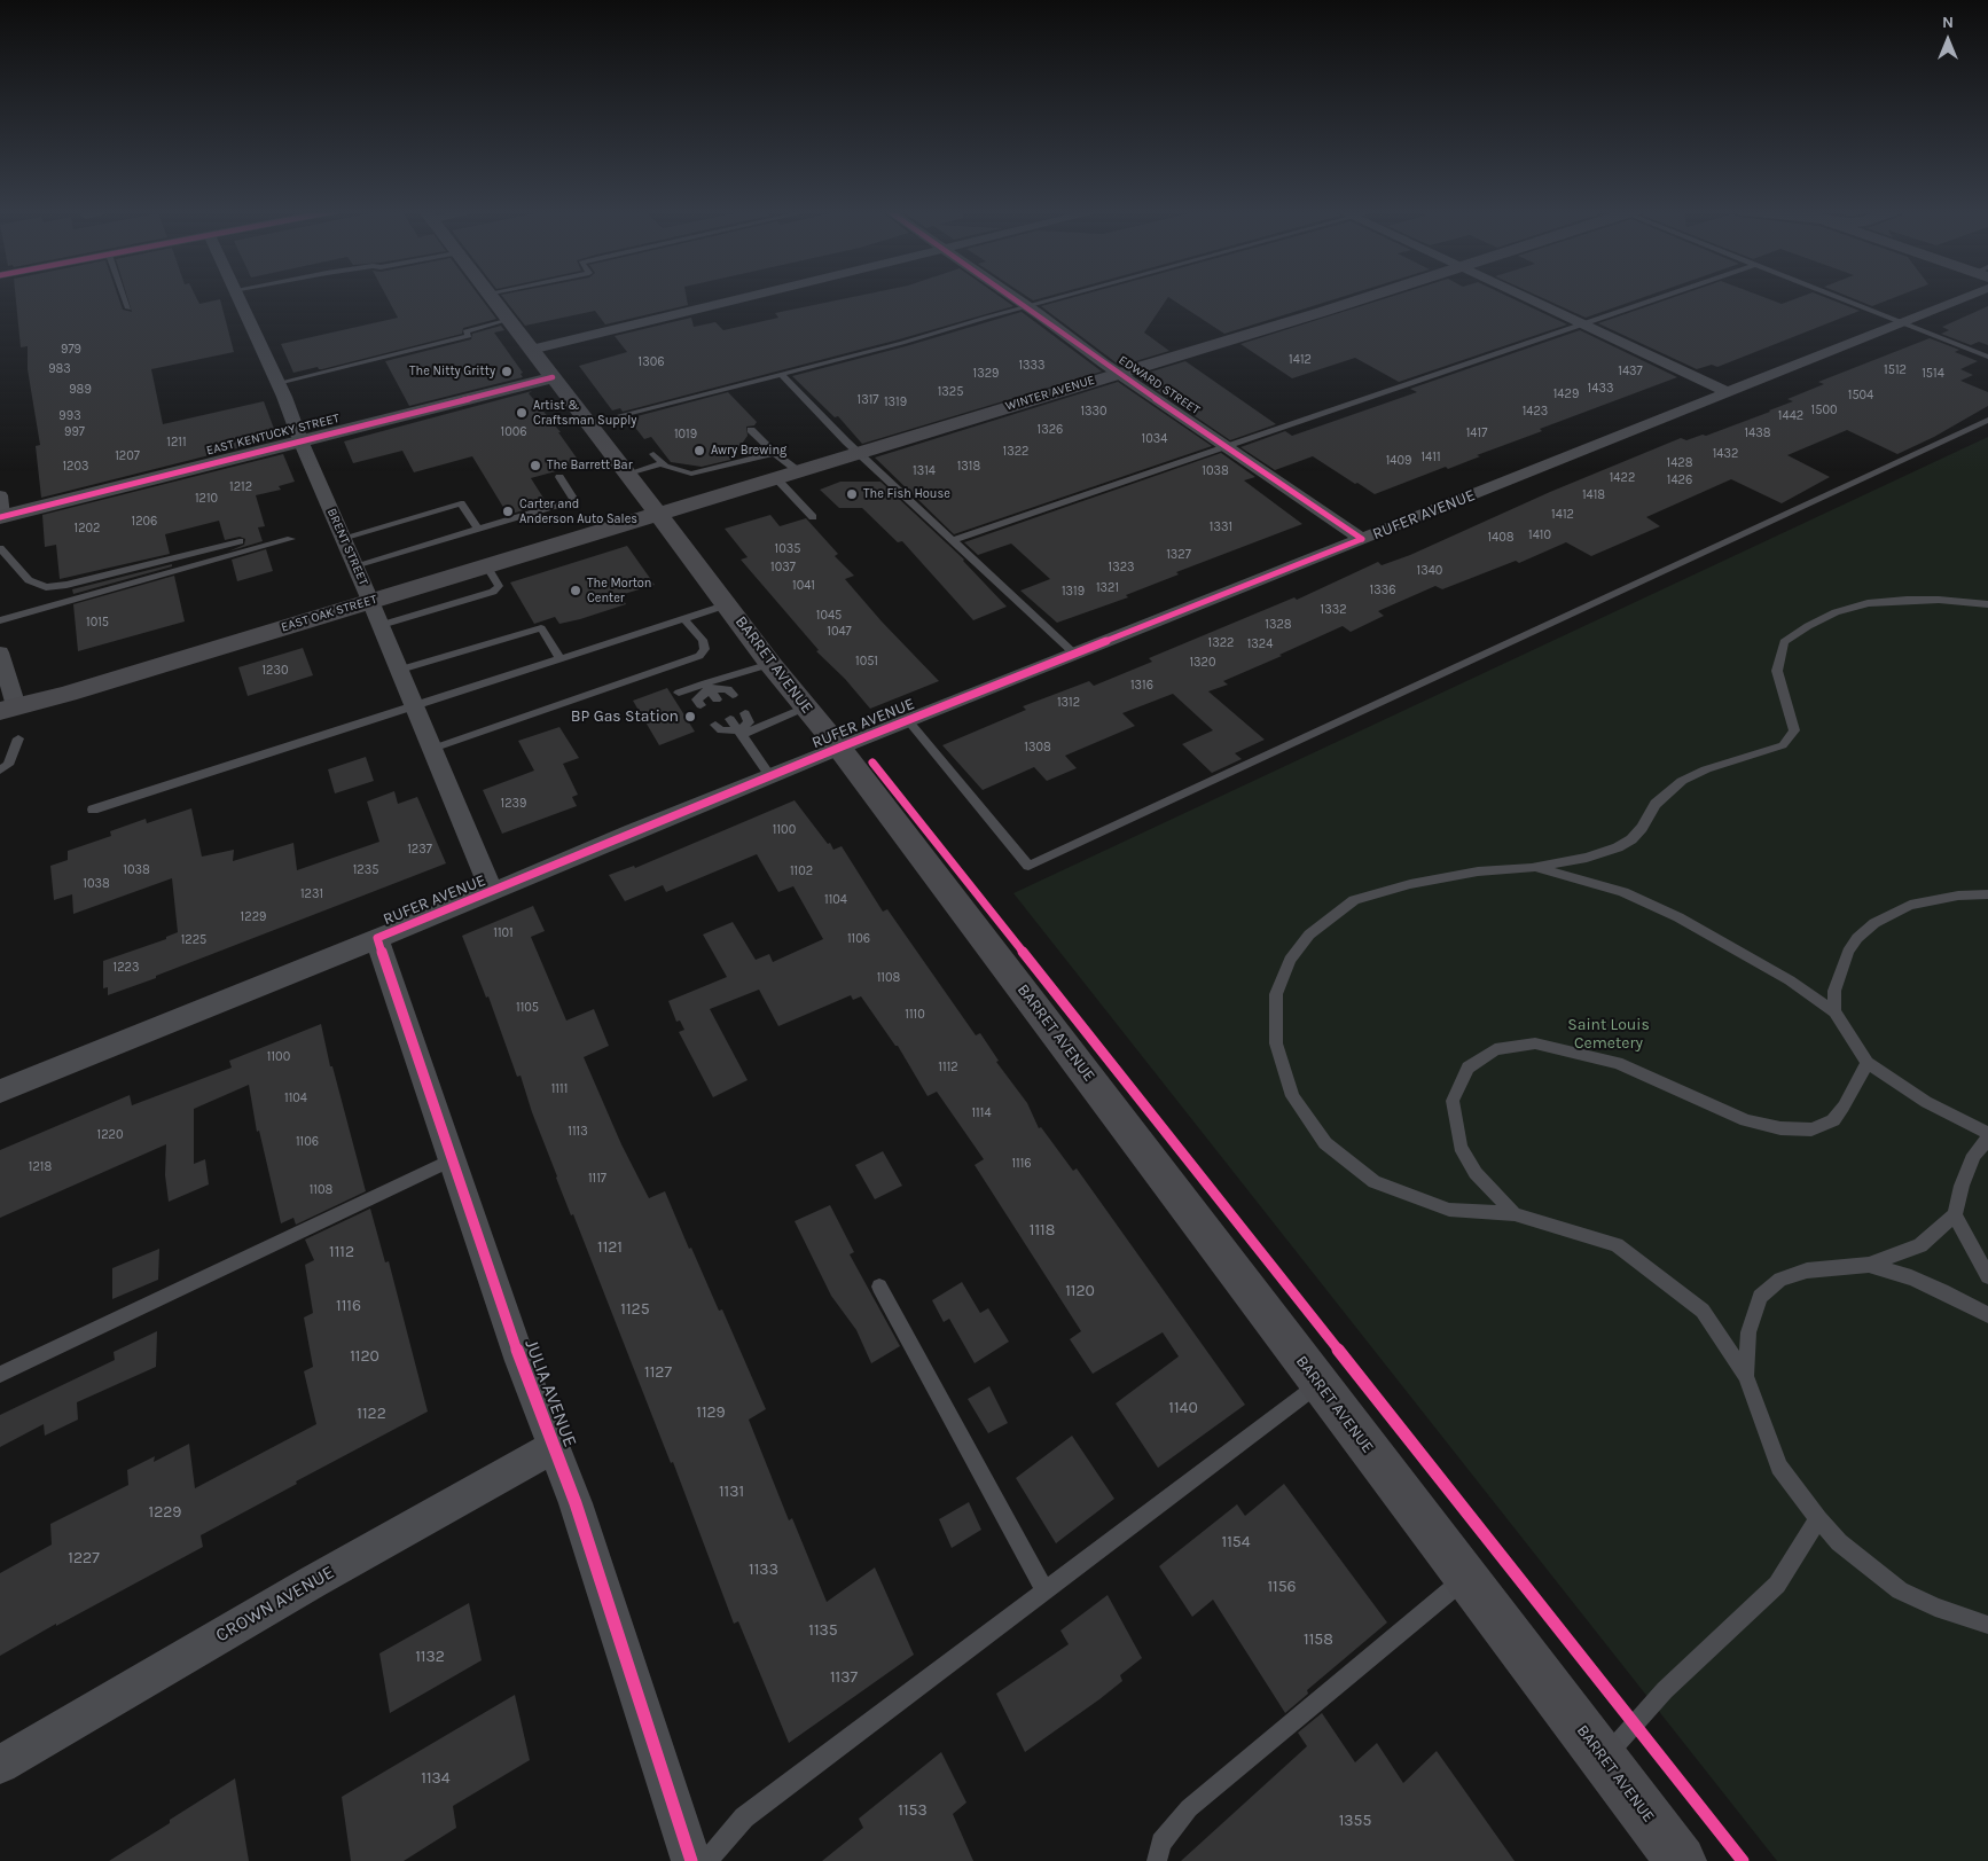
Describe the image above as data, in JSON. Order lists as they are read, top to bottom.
{
  "streets": {
    "street": [
      "EDWARD STREET",
      "WINTER AVENUE",
      "EAST KENTUCKY STREET",
      "RUFER AVENUE",
      "BRENT STREET",
      "EAST OAK STREET",
      "BARRET AVENUE",
      "JULIA AVENUE",
      "CROWN AVENUE"
    ]
  },
  "crossings": [
    ["EDWARD STREET", "WINTER AVENUE"],
    ["EDWARD STREET", "RUFER AVENUE"],
    ["WINTER AVENUE", "EAST OAK STREET"],
    ["WINTER AVENUE", "BARRET AVENUE"],
    ["EAST KENTUCKY STREET", "BRENT STREET"],
    ["EAST KENTUCKY STREET", "BARRET AVENUE"],
    ["RUFER AVENUE", "BRENT STREET"],
    ["RUFER AVENUE", "BARRET AVENUE"],
    ["RUFER AVENUE", "JULIA AVENUE"],
    ["BRENT STREET", "EAST OAK STREET"],
    ["EAST OAK STREET", "BARRET AVENUE"],
    ["JULIA AVENUE", "CROWN AVENUE"]
  ],
  "parks": ["Saint Louis Cemetery"],
  "places": [
    "The Nitty Gritty",
    "Artist & Craftsman Supply",
    "Awry Brewing",
    "The Barrett Bar",
    "The Fish House",
    "Carter and Anderson Auto Sales",
    "The Morton Center",
    "BP Gas Station"
  ],
  "house_numbers": [
    "979",
    "1412",
    "1306",
    "1333",
    "983",
    "1512",
    "1437",
    "1329",
    "1514",
    "1433",
    "989",
    "1325",
    "1429",
    "1504",
    "1317",
    "1319",
    "1500",
    "1330",
    "1423",
    "993",
    "1442",
    "1326",
    "997",
    "1006",
    "1417",
    "1438",
    "1019",
    "1034",
    "1211",
    "1322",
    "1432",
    "1207",
    "1411",
    "1409",
    "1428",
    "1203",
    "1318",
    "1314",
    "1038",
    "1422",
    "1426",
    "1212",
    "1418",
    "1210",
    "1412",
    "1206",
    "1331",
    "1202",
    "1410",
    "1408",
    "1035",
    "1327",
    "1037",
    "1323",
    "1340",
    "1041",
    "1321",
    "1336",
    "1319",
    "1332",
    "1045",
    "1015",
    "1328",
    "1047",
    "1322",
    "1324",
    "1051",
    "1320",
    "1230",
    "1316",
    "1312",
    "1308",
    "1239",
    "1100",
    "1237",
    "1038",
    "1235",
    "1102",
    "1038",
    "1231",
    "1104",
    "1229",
    "1101",
    "1106",
    "1225",
    "1223",
    "1108",
    "1105",
    "1110",
    "1100",
    "1112",
    "1111",
    "1104",
    "1114",
    "1113",
    "1220",
    "1106",
    "1116",
    "1218",
    "1117",
    "1108",
    "1118",
    "1121",
    "1112",
    "1120",
    "1116",
    "1125",
    "1120",
    "1127",
    "1140",
    "1129",
    "1122",
    "1131",
    "1229",
    "1154",
    "1227",
    "1133",
    "1156",
    "1135",
    "1158",
    "1132",
    "1137",
    "1134",
    "1153",
    "1355"
  ],
  "north": "top"
}
